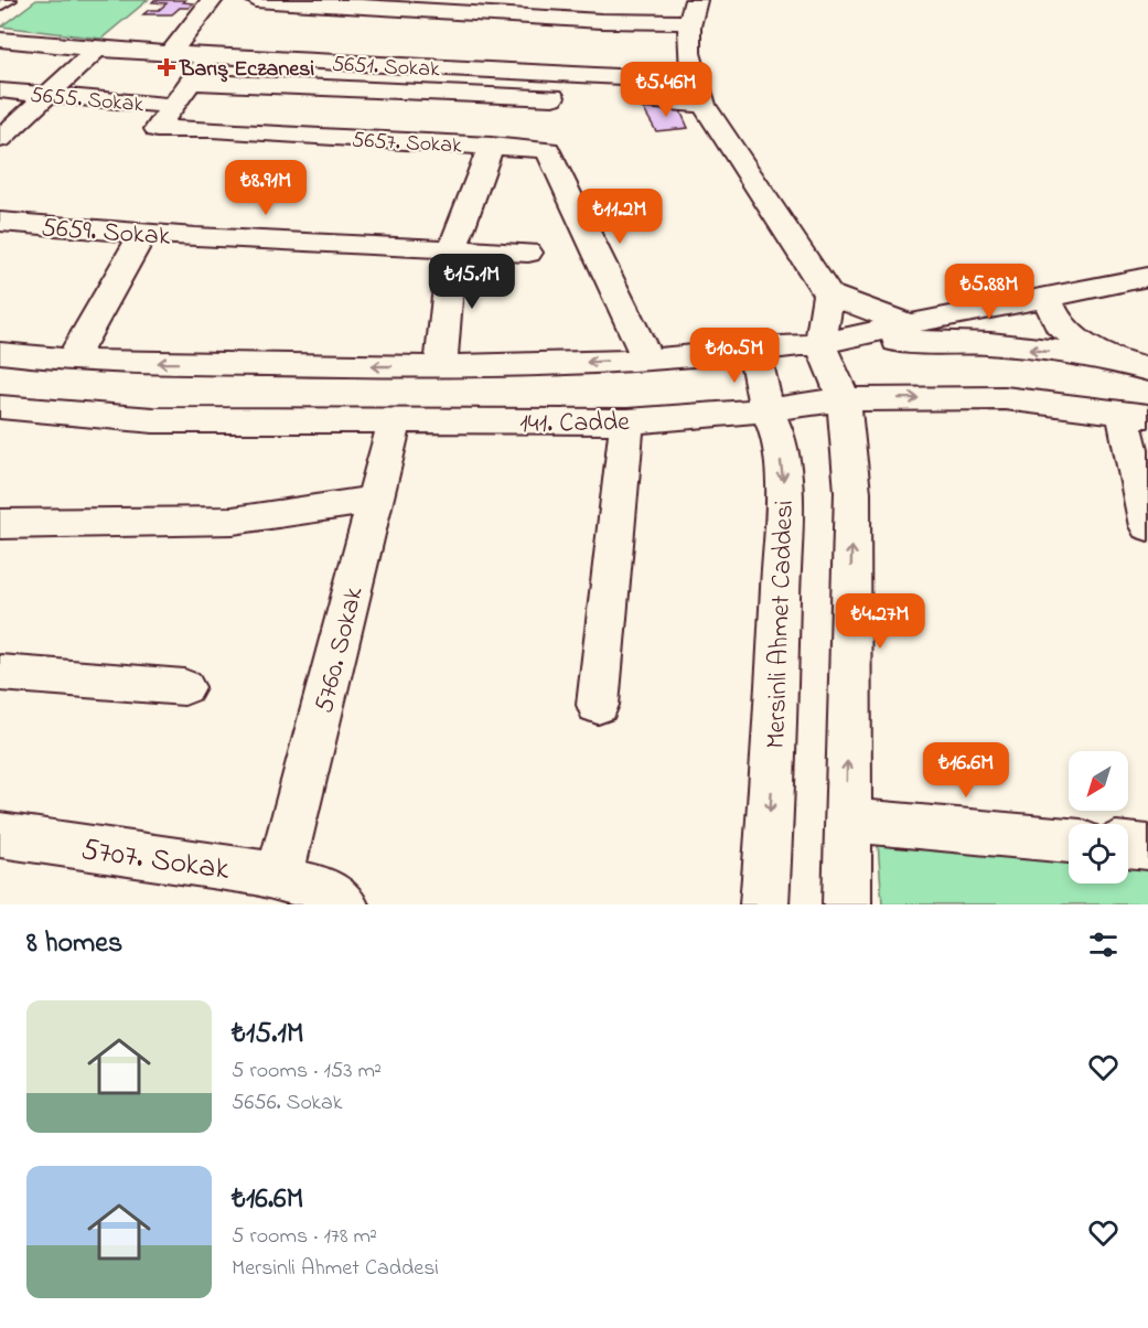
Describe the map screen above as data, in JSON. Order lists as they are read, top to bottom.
{
  "streets": {
    "street": [
      "5651. Sokak",
      "5655. Sokak",
      "5657. Sokak",
      "5659. Sokak",
      "141. Cadde",
      "Mersinli Ahmet Caddesi",
      "5760. Sokak",
      "5707. Sokak"
    ]
  },
  "crossings": [
    ["5651. Sokak", "5657. Sokak"],
    ["5655. Sokak", "5657. Sokak"],
    ["141. Cadde", "Mersinli Ahmet Caddesi"],
    ["141. Cadde", "5760. Sokak"],
    ["5760. Sokak", "5707. Sokak"]
  ],
  "places": {
    "health": ["Barış Eczanesi"]
  },
  "north": "bottom left",
  "page": {
    "price": [
      "₺5.46M",
      "₺8.91M",
      "₺11.2M",
      "₺15.1M",
      "₺5.88M",
      "₺10.5M",
      "₺4.27M",
      "₺16.6M"
    ],
    "heading": "8 homes",
    "list": [
      {
        "name": "₺15.1M",
        "note": "5 rooms · 153 m² · 5656. Sokak"
      },
      {
        "name": "₺16.6M",
        "note": "5 rooms · 178 m² · Mersinli Ahmet Caddesi"
      }
    ]
  }
}
